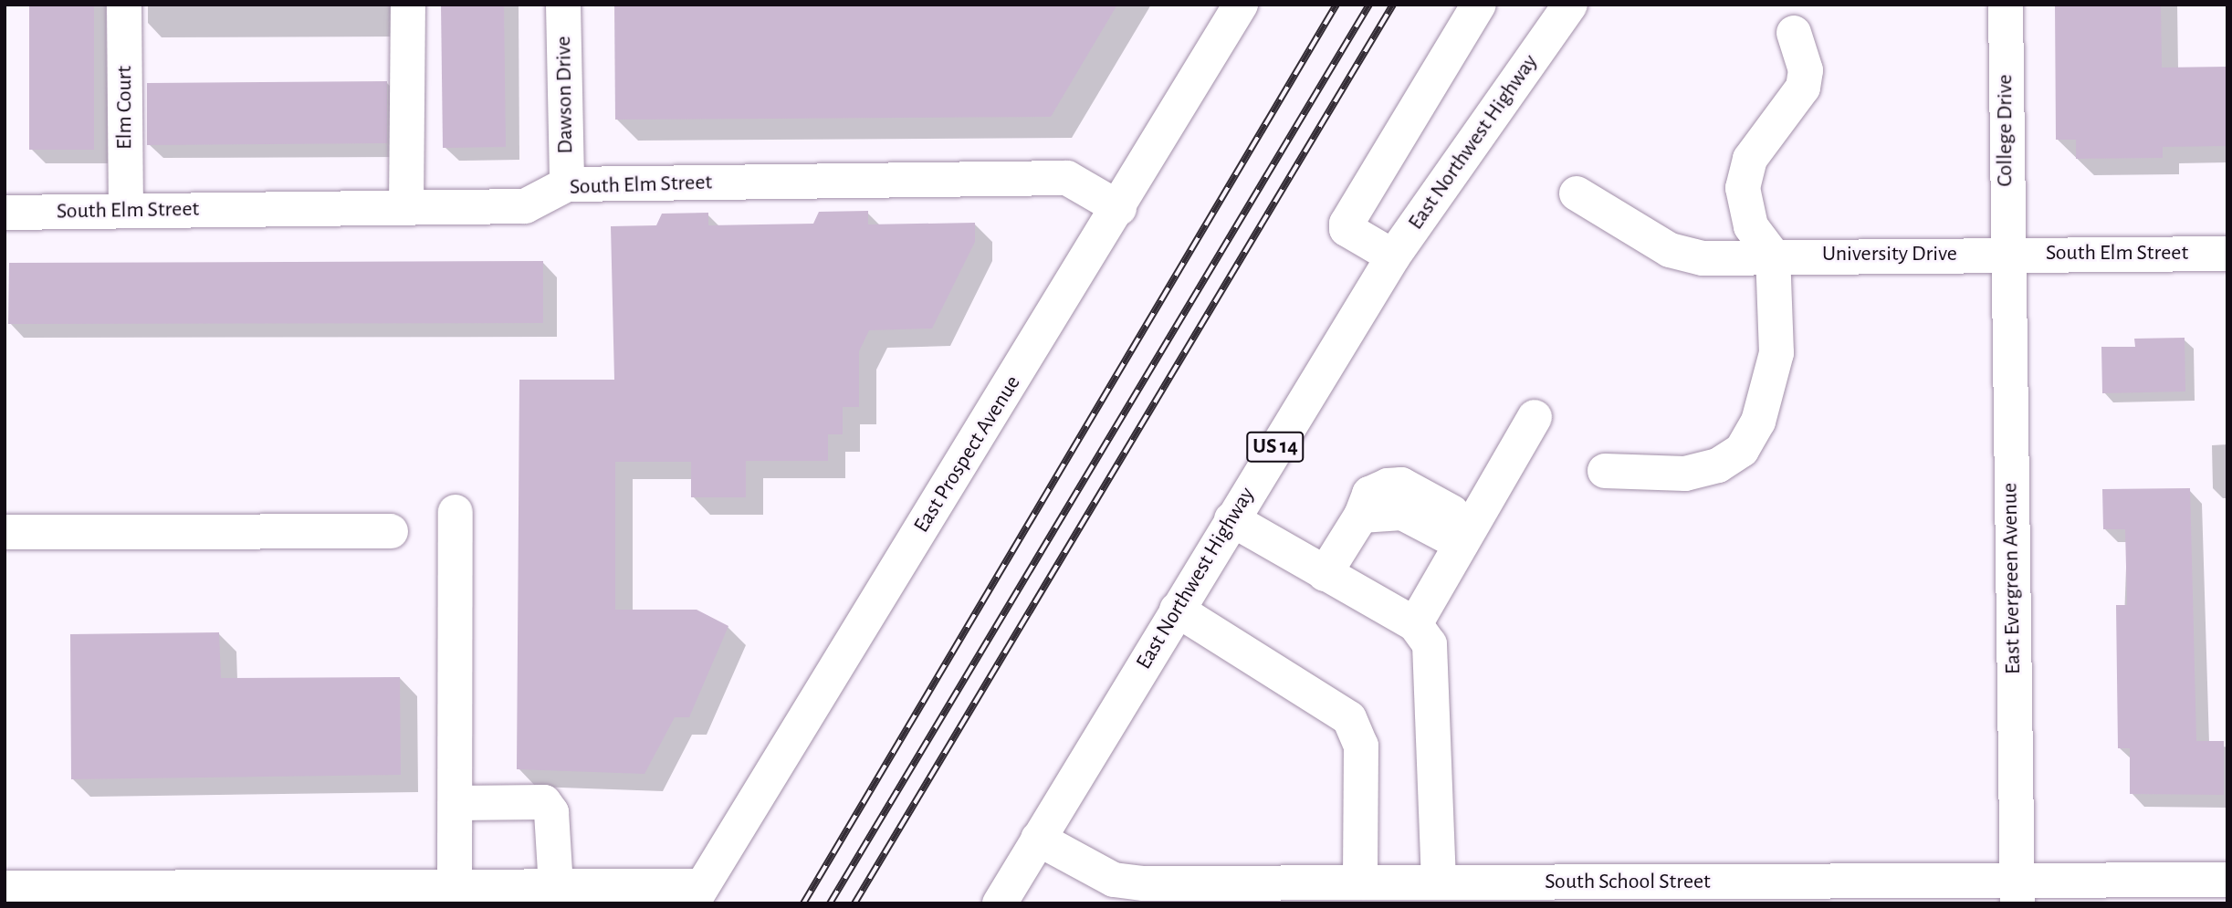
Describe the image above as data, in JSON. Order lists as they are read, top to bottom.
{
  "streets": {
    "street": [
      "Dawson Drive",
      "Elm Court",
      "College Drive",
      "East Northwest Highway",
      "South Elm Street",
      "University Drive",
      "US 14",
      "East Prospect Avenue",
      "East Evergreen Avenue",
      "South School Street"
    ]
  },
  "crossings": [
    ["Dawson Drive", "South Elm Street"],
    ["Elm Court", "South Elm Street"],
    ["College Drive", "South Elm Street"],
    ["College Drive", "University Drive"],
    ["College Drive", "East Evergreen Avenue"],
    ["East Northwest Highway", "South School Street"],
    ["South Elm Street", "University Drive"],
    ["South Elm Street", "East Prospect Avenue"],
    ["South Elm Street", "East Evergreen Avenue"],
    ["University Drive", "East Evergreen Avenue"],
    ["East Evergreen Avenue", "South School Street"]
  ]
}
